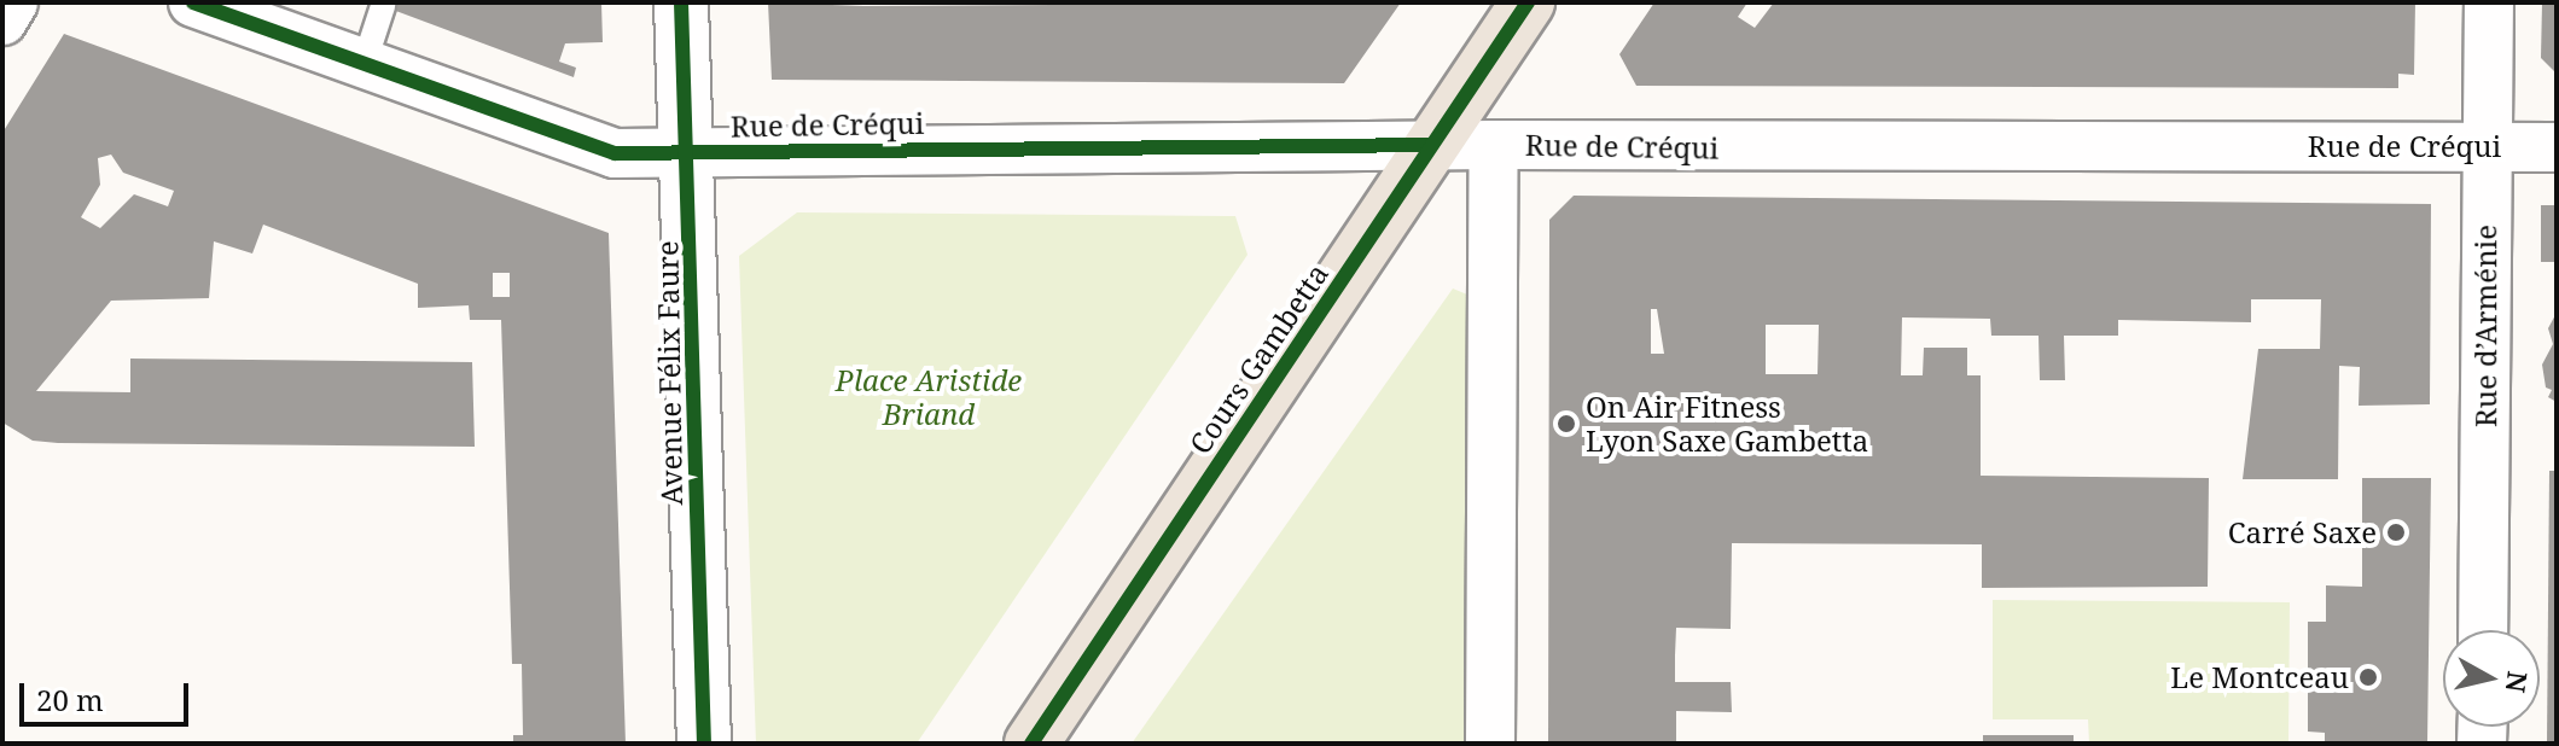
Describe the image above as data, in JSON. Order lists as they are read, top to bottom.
{
  "streets": {
    "main road": ["Cours Gambetta"],
    "street": ["Rue de Créqui", "Rue d’Arménie", "Avenue Félix Faure"]
  },
  "crossings": [
    ["Rue de Créqui", "Rue d’Arménie"],
    ["Rue de Créqui", "Cours Gambetta"],
    ["Rue de Créqui", "Avenue Félix Faure"]
  ],
  "parks": ["Place Aristide Briand"],
  "places": ["On Air Fitness Lyon Saxe Gambetta", "Carré Saxe", "Le Montceau"],
  "scale_bar": "20 m",
  "north": "right"
}
